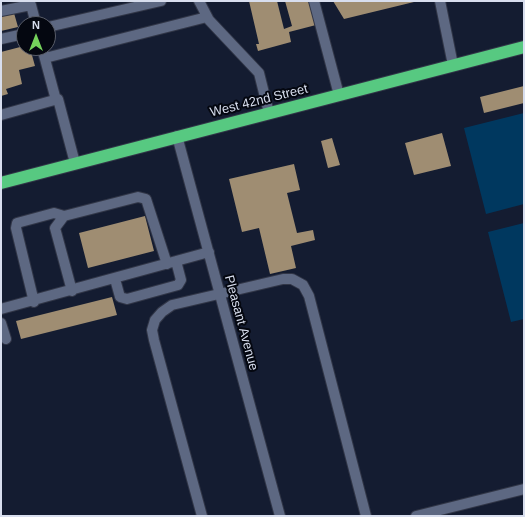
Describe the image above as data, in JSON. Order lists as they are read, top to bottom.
{
  "streets": {
    "highway": ["West 42nd Street"],
    "street": ["Pleasant Avenue"]
  },
  "crossings": [
    ["West 42nd Street", "Pleasant Avenue"]
  ],
  "north": "top"
}
